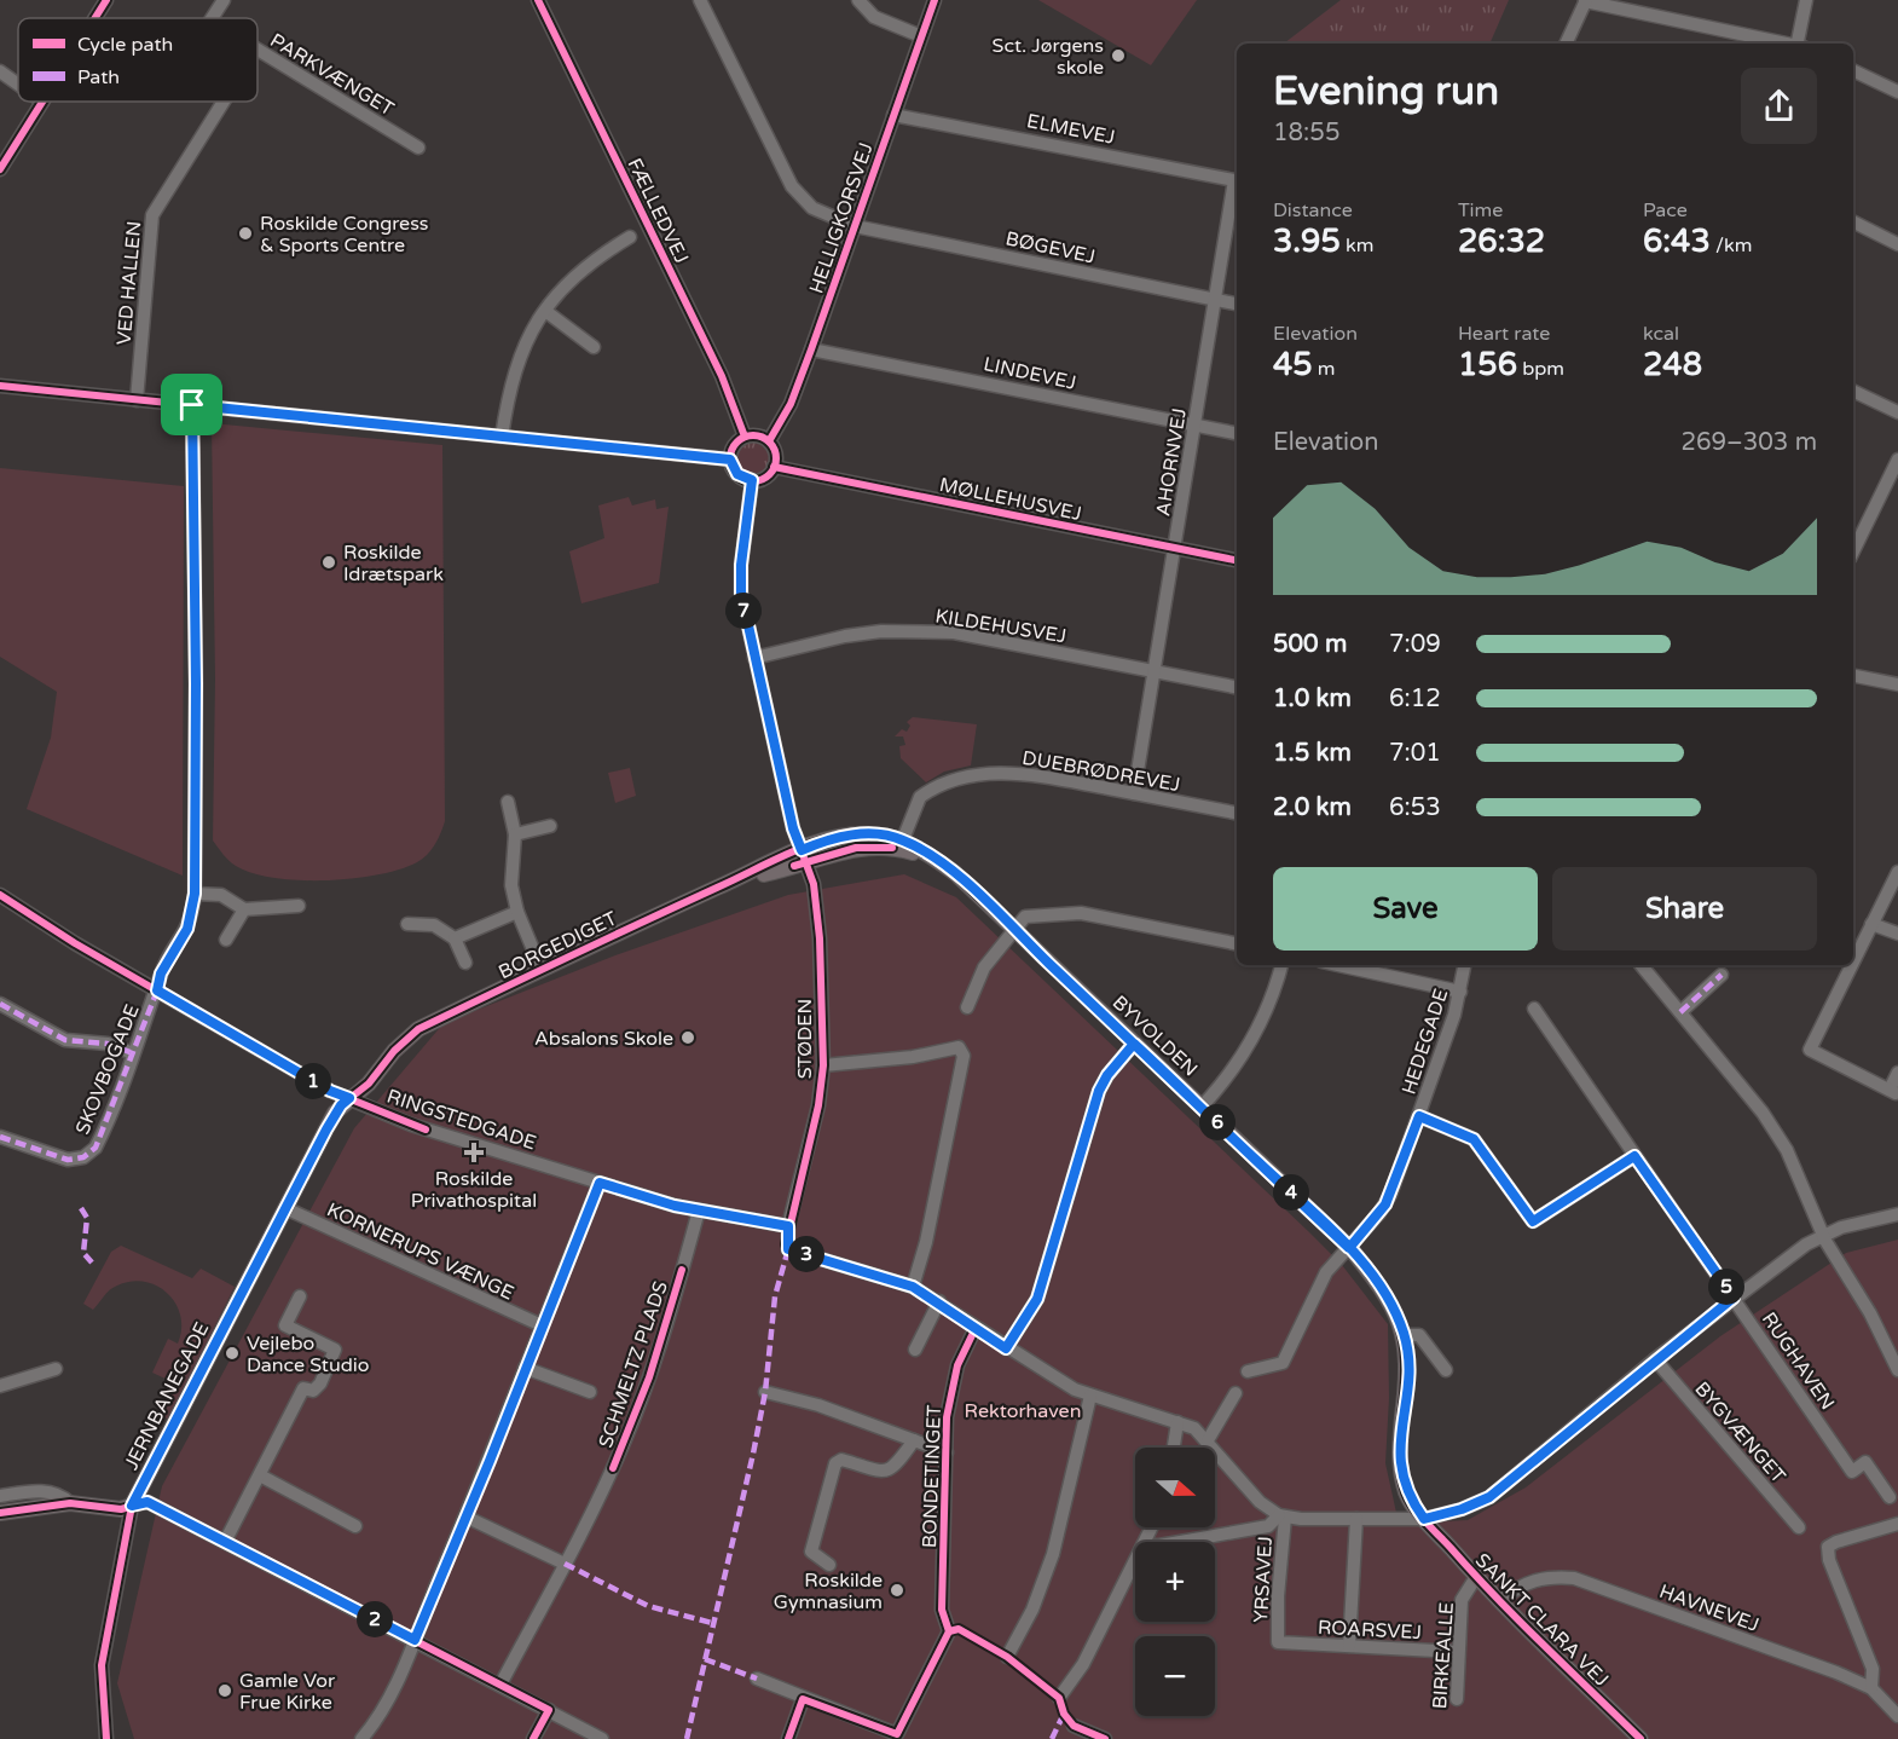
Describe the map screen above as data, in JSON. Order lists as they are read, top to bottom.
{
  "streets": {
    "main road": [
      "BORGEDIGET",
      "BYVOLDEN",
      "JERNBANEGADE",
      "SANKT CLARA VEJ"
    ],
    "street": [
      "PARKVÆNGET",
      "ELMEVEJ",
      "FÆLLEDVEJ",
      "HELLIGKORSVEJ",
      "BØGEVEJ",
      "VED HALLEN",
      "LINDEVEJ",
      "AHORNVEJ",
      "MØLLEHUSVEJ",
      "KILDEHUSVEJ",
      "DUEBRØDREVEJ",
      "STØDEN",
      "HEDEGADE",
      "SKOVBOGADE",
      "RINGSTEDGADE",
      "KORNERUPS VÆNGE",
      "RUGHAVEN",
      "SCHMELTZ PLADS",
      "BYGVÆNGET",
      "BONDETINGET",
      "YRSAVEJ",
      "HAVNEVEJ",
      "ROARSVEJ",
      "BIRKEALLE"
    ]
  },
  "crossings": [
    ["ELMEVEJ", "HELLIGKORSVEJ"],
    ["FÆLLEDVEJ", "HELLIGKORSVEJ"],
    ["FÆLLEDVEJ", "MØLLEHUSVEJ"],
    ["HELLIGKORSVEJ", "BØGEVEJ"],
    ["HELLIGKORSVEJ", "LINDEVEJ"],
    ["HELLIGKORSVEJ", "MØLLEHUSVEJ"],
    ["BØGEVEJ", "AHORNVEJ"],
    ["LINDEVEJ", "AHORNVEJ"],
    ["AHORNVEJ", "MØLLEHUSVEJ"],
    ["AHORNVEJ", "KILDEHUSVEJ"],
    ["AHORNVEJ", "DUEBRØDREVEJ"],
    ["DUEBRØDREVEJ", "BYVOLDEN"],
    ["BORGEDIGET", "BYVOLDEN"],
    ["BORGEDIGET", "STØDEN"],
    ["BORGEDIGET", "RINGSTEDGADE"],
    ["BORGEDIGET", "JERNBANEGADE"],
    ["BYVOLDEN", "STØDEN"],
    ["BYVOLDEN", "HEDEGADE"],
    ["BYVOLDEN", "SANKT CLARA VEJ"],
    ["STØDEN", "RINGSTEDGADE"],
    ["SKOVBOGADE", "RINGSTEDGADE"],
    ["RINGSTEDGADE", "SCHMELTZ PLADS"],
    ["RINGSTEDGADE", "JERNBANEGADE"],
    ["KORNERUPS VÆNGE", "JERNBANEGADE"],
    ["YRSAVEJ", "ROARSVEJ"],
    ["HAVNEVEJ", "SANKT CLARA VEJ"],
    ["SANKT CLARA VEJ", "BIRKEALLE"],
    ["ROARSVEJ", "BIRKEALLE"]
  ],
  "parks": ["Rektorhaven"],
  "places": {
    "other": [
      "Sct. Jørgens skole",
      "Roskilde Congress & Sports Centre",
      "Roskilde Idrætspark",
      "Absalons Skole",
      "Vejlebo Dance Studio",
      "Roskilde Gymnasium",
      "Gamle Vor Frue Kirke"
    ],
    "health": ["Roskilde Privathospital"]
  },
  "legend": ["Cycle path", "Path"],
  "north": "right",
  "page": {
    "heading": ["Evening run", "18:55"],
    "stats": [
      ["Distance", "3.95 km"],
      ["Time", "26:32"],
      ["Pace", "6:43 /km"],
      ["Elevation", "45 m"],
      ["Heart rate", "156 bpm"],
      ["kcal", "248"]
    ],
    "chart": ["Elevation", "269–303 m"],
    "pins": [
      "7",
      "1",
      "6",
      "4",
      "3",
      "5",
      "2"
    ],
    "list": [
      {
        "name": "500 m",
        "note": "7:09"
      },
      {
        "name": "1.0 km",
        "note": "6:12"
      },
      {
        "name": "1.5 km",
        "note": "7:01"
      },
      {
        "name": "2.0 km",
        "note": "6:53"
      }
    ],
    "buttons": ["Save", "Share"],
    "map_buttons": ["+", "−"]
  }
}
